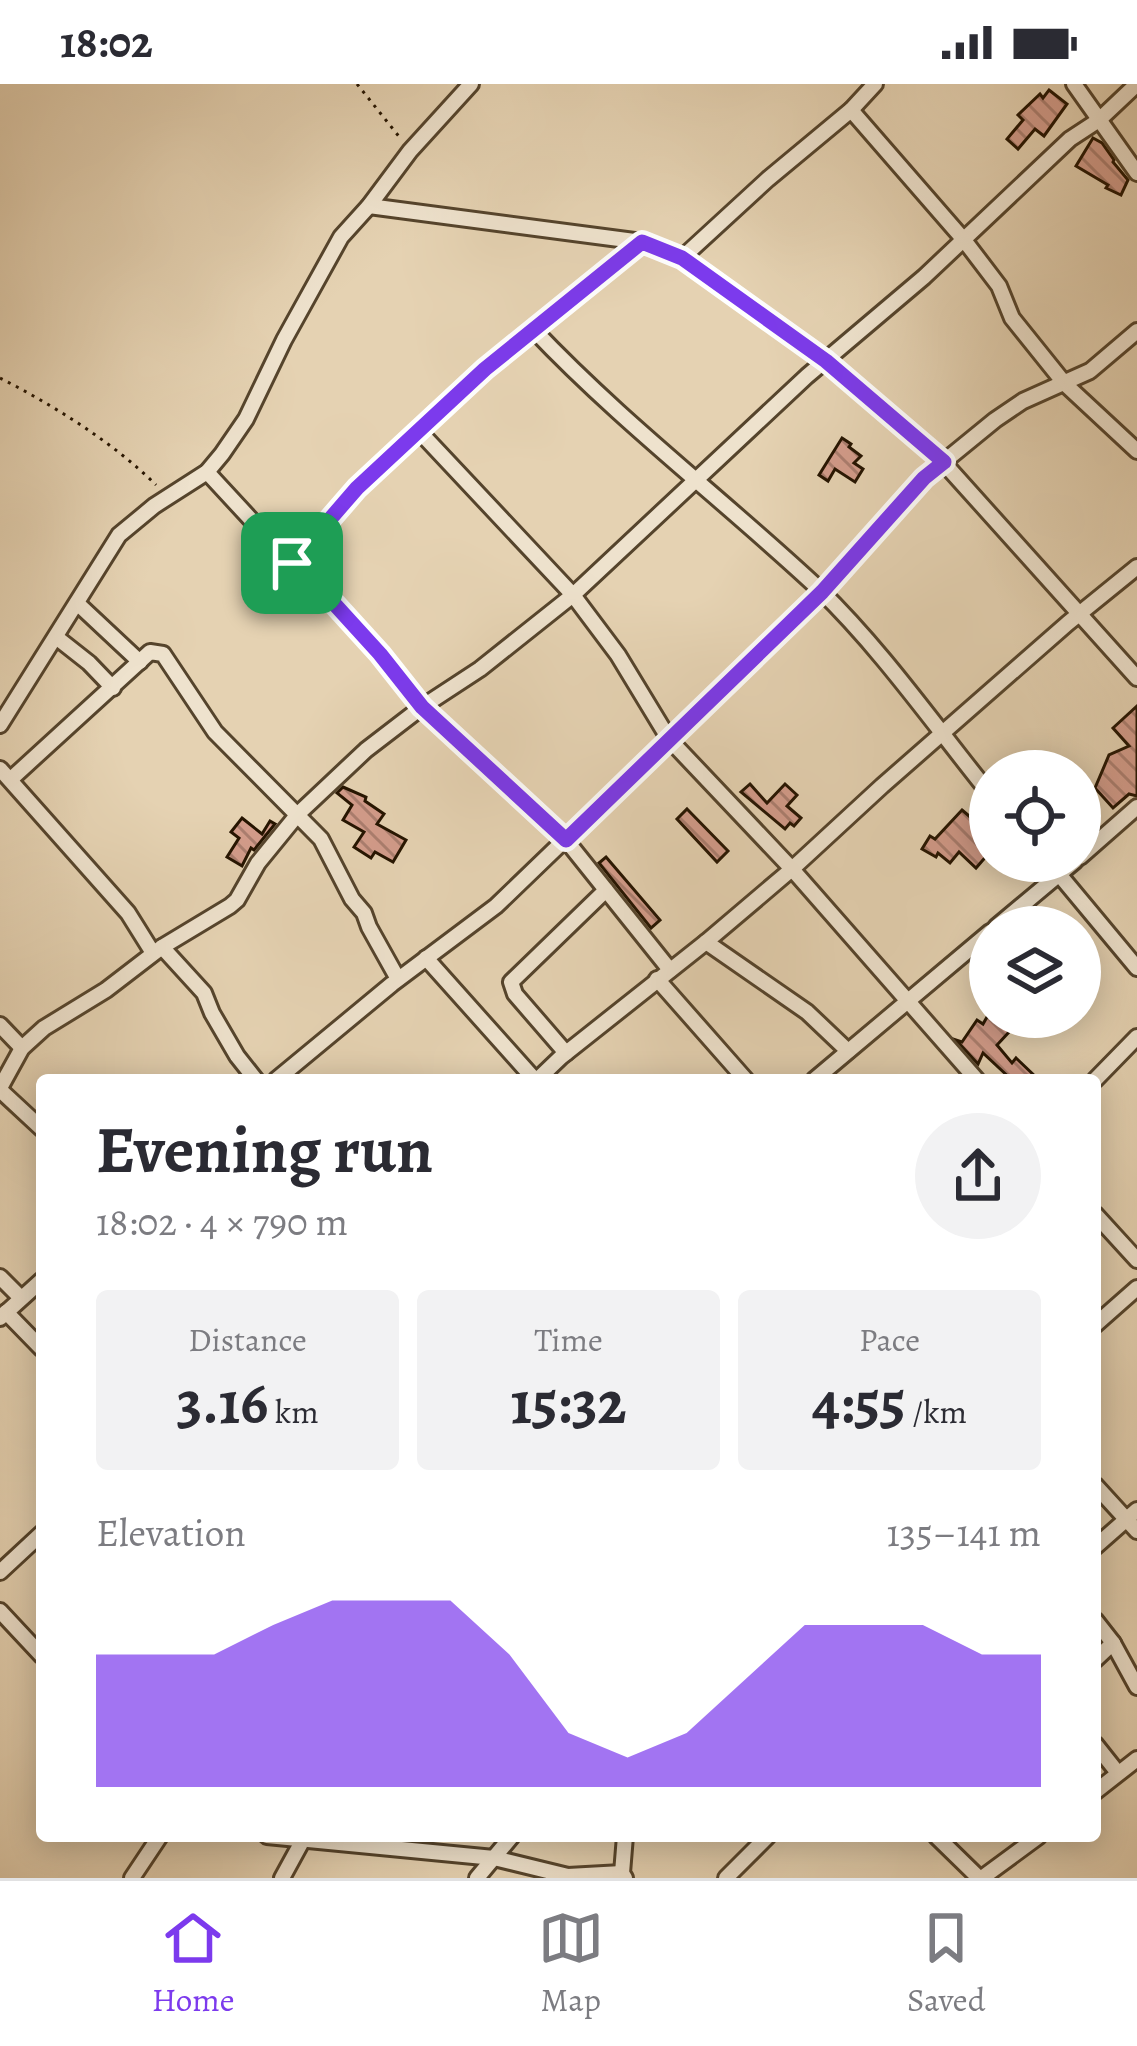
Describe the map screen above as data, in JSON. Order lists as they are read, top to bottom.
{
  "page": {
    "status": "18:02",
    "heading": ["Evening run", "18:02 · 4 × 790 m"],
    "stats": [
      ["Distance", "3.16 km"],
      ["Time", "15:32"],
      ["Pace", "4:55 /km"]
    ],
    "chart": ["Elevation", "135–141 m"],
    "tabs": ["Home", "Map", "Saved"]
  }
}
